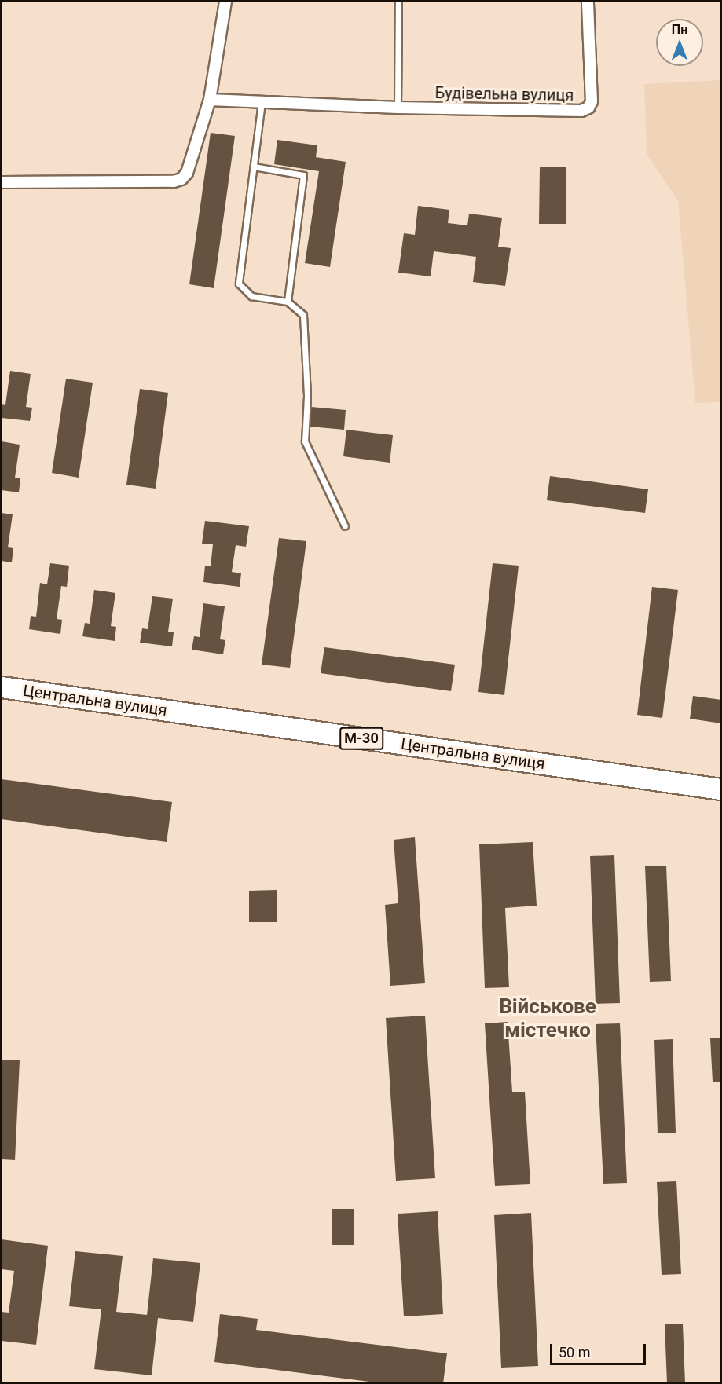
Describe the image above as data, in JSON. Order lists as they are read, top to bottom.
{
  "streets": {
    "highway": ["Центральна вулиця", "М-30"],
    "street": ["Будівельна вулиця"]
  },
  "districts": ["Військове містечко"],
  "scale_bar": "50 m",
  "north": "top"
}
